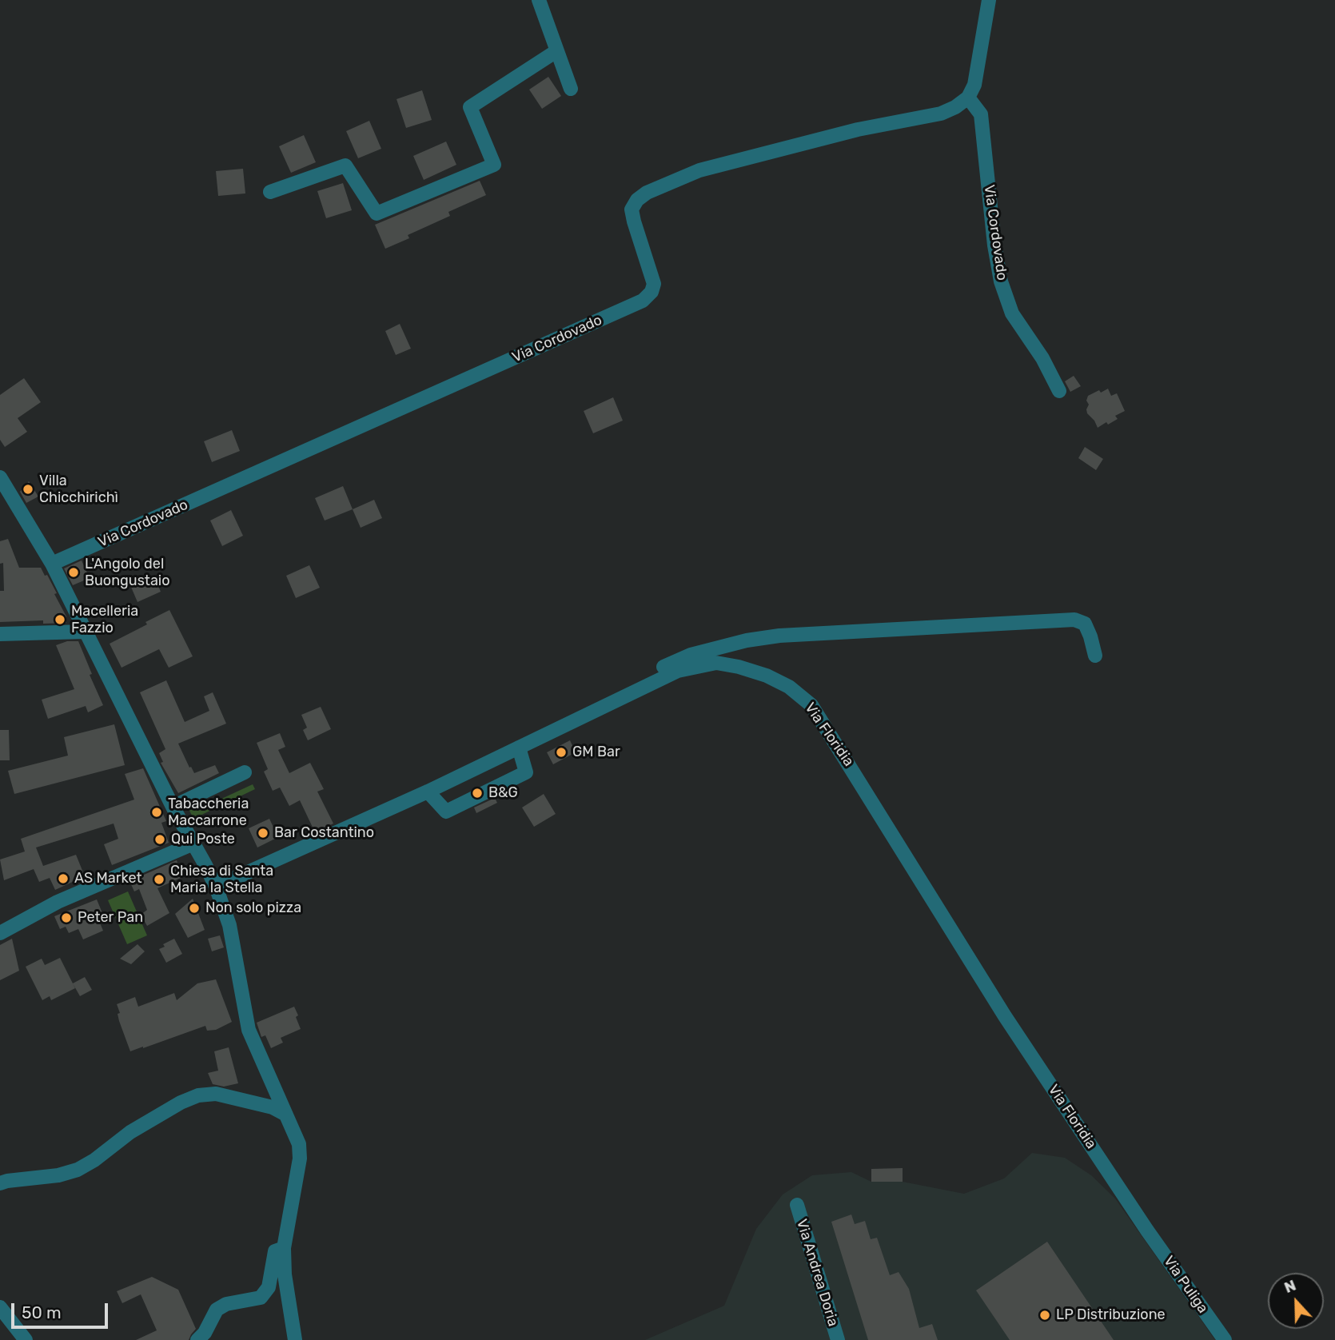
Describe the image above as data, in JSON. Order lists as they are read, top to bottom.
{
  "streets": {
    "street": [
      "Via Cordovado",
      "Via Floridia",
      "Via Andrea Doria",
      "Via Puliga"
    ]
  },
  "crossings": [
    ["Via Floridia", "Via Puliga"]
  ],
  "places": [
    "Villa Chicchirichì",
    "L'Angolo del Buongustaio",
    "Macelleria Fazzio",
    "GM Bar",
    "B&G",
    "Tabaccheria Maccarrone",
    "Bar Costantino",
    "Qui Poste",
    "AS Market",
    "Chiesa di Santa Maria la Stella",
    "Non solo pizza",
    "Peter Pan",
    "LP Distribuzione"
  ],
  "scale_bar": "50 m",
  "north": "top"
}
